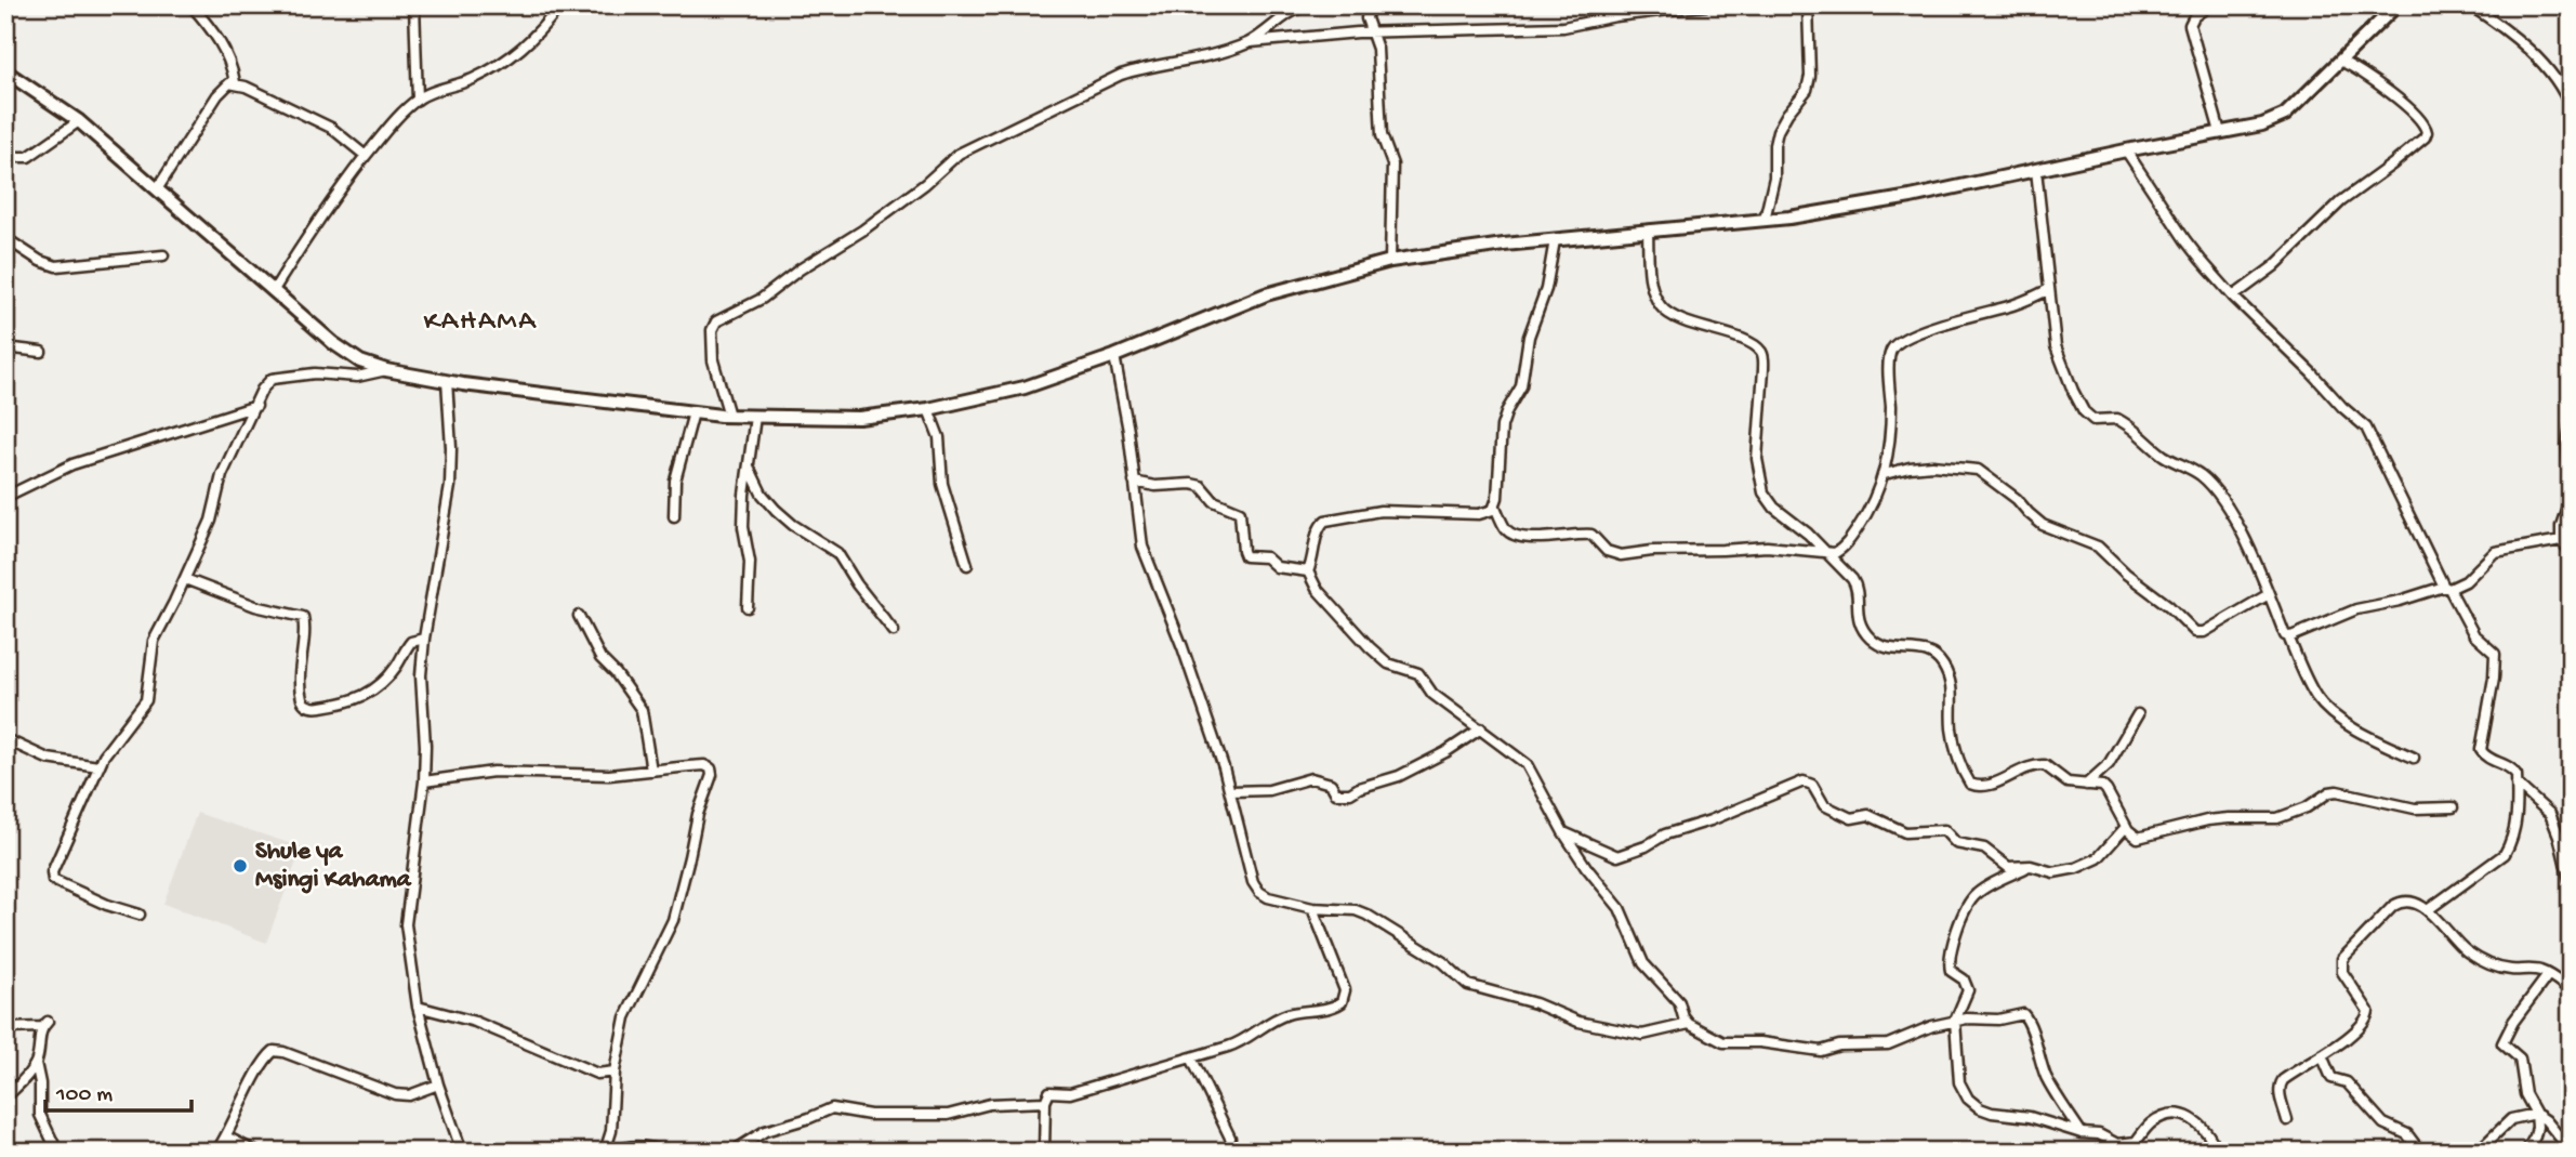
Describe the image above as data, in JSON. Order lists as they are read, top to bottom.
{
  "districts": ["KAHAMA"],
  "places": ["Shule ya Msingi Kahama"],
  "scale_bar": "100 m"
}
